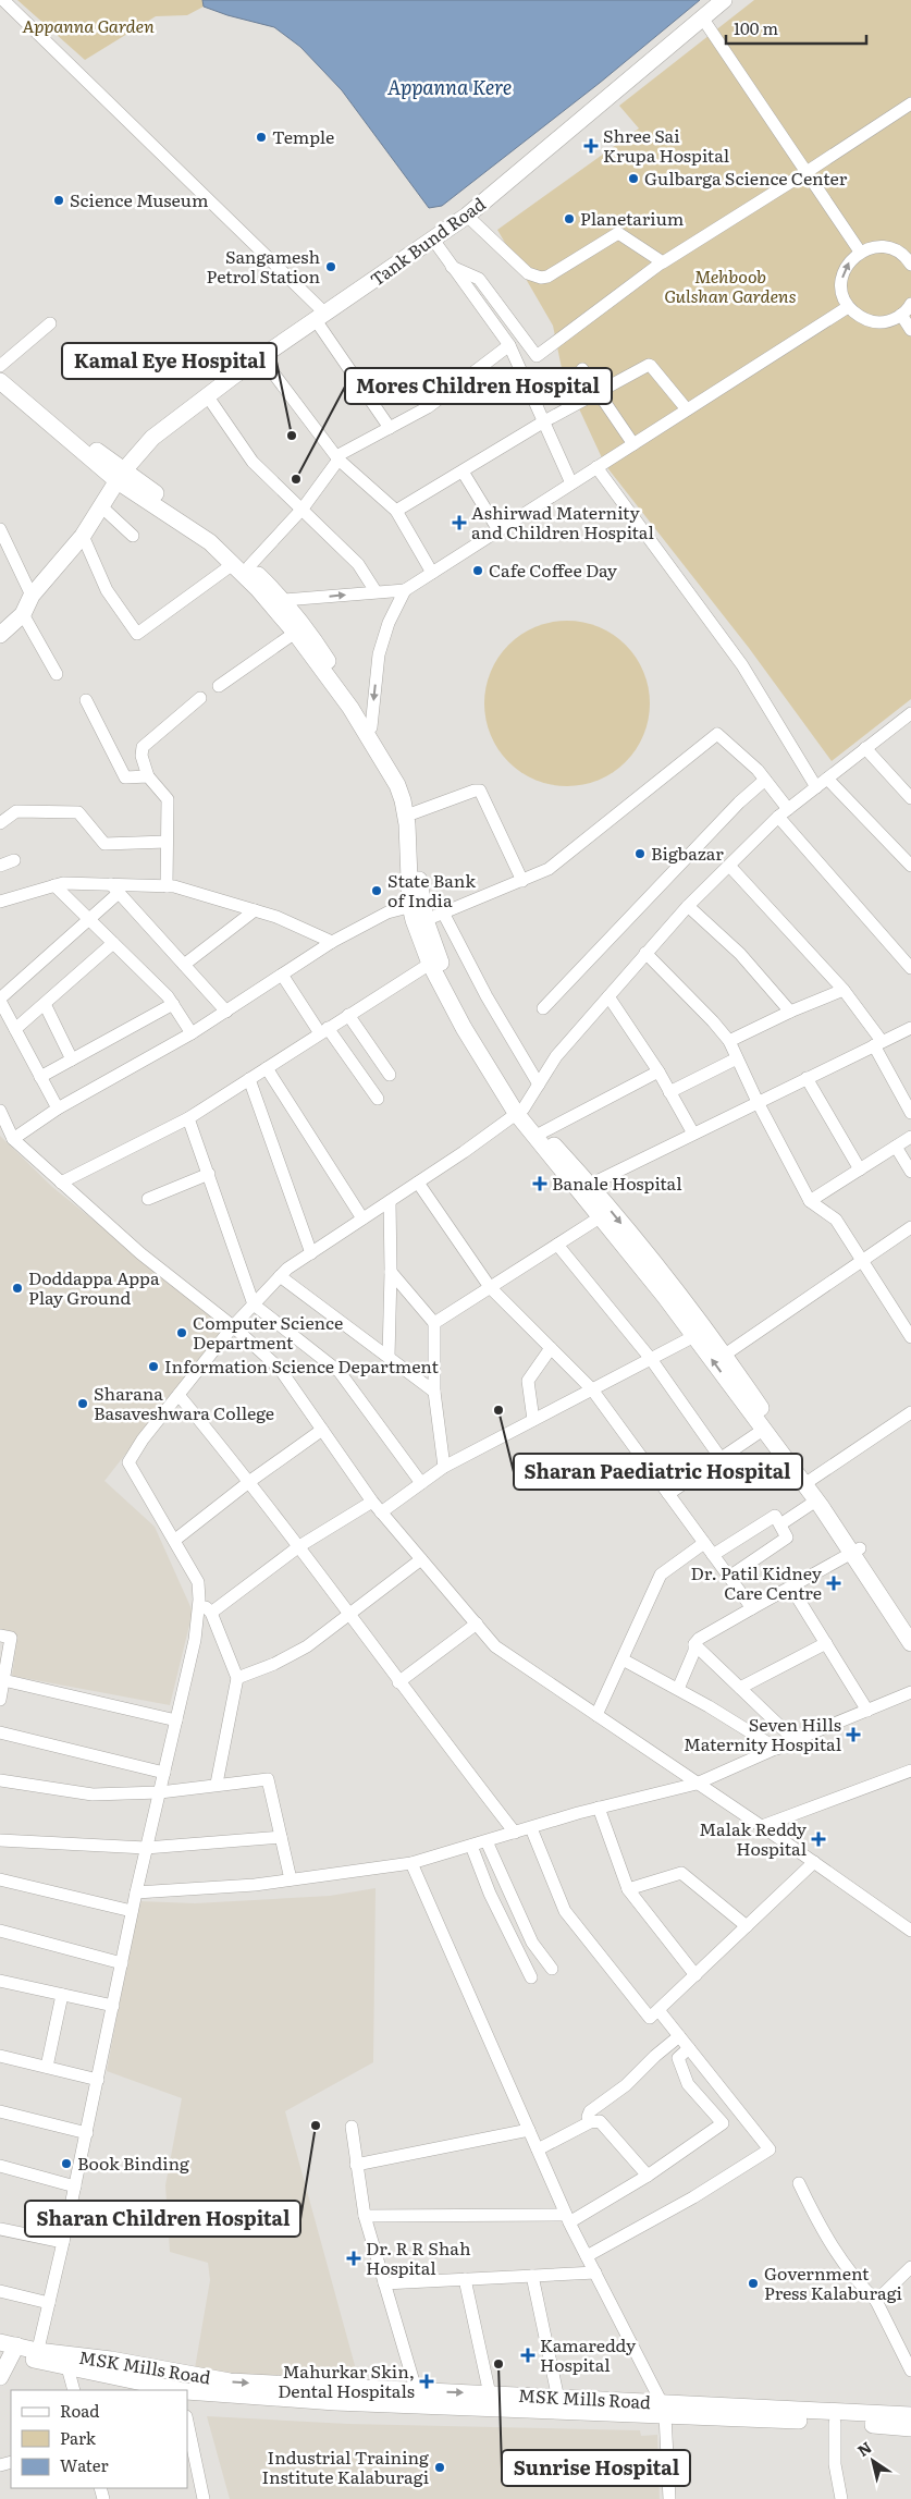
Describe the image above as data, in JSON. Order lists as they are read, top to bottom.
{
  "streets": {
    "main road": ["Tank Bund Road", "MSK Mills Road"]
  },
  "water": ["Appanna Kere"],
  "parks": ["Appanna Garden", "Mehboob Gulshan Gardens"],
  "places": {
    "other": [
      "Temple",
      "Gulbarga Science Center",
      "Science Museum",
      "Planetarium",
      "Sangamesh Petrol Station",
      "Kamal Eye Hospital",
      "Mores Children Hospital",
      "Cafe Coffee Day",
      "Bigbazar",
      "State Bank of India",
      "Doddappa Appa Play Ground",
      "Computer Science Department",
      "Information Science Department",
      "Sharana Basaveshwara College",
      "Sharan Paediatric Hospital",
      "Sharan Children Hospital",
      "Book Binding",
      "Government Press Kalaburagi",
      "Sunrise Hospital",
      "Industrial Training Institute Kalaburagi"
    ],
    "health": [
      "Shree Sai Krupa Hospital",
      "Ashirwad Maternity and Children Hospital",
      "Banale Hospital",
      "Dr. Patil Kidney Care Centre",
      "Seven Hills Maternity Hospital",
      "Malak Reddy Hospital",
      "Dr. R R Shah Hospital",
      "Kamareddy Hospital",
      "Mahurkar Skin, Dental Hospitals"
    ]
  },
  "legend": ["Road", "Park", "Water"],
  "scale_bar": "100 m",
  "north": "top left"
}
